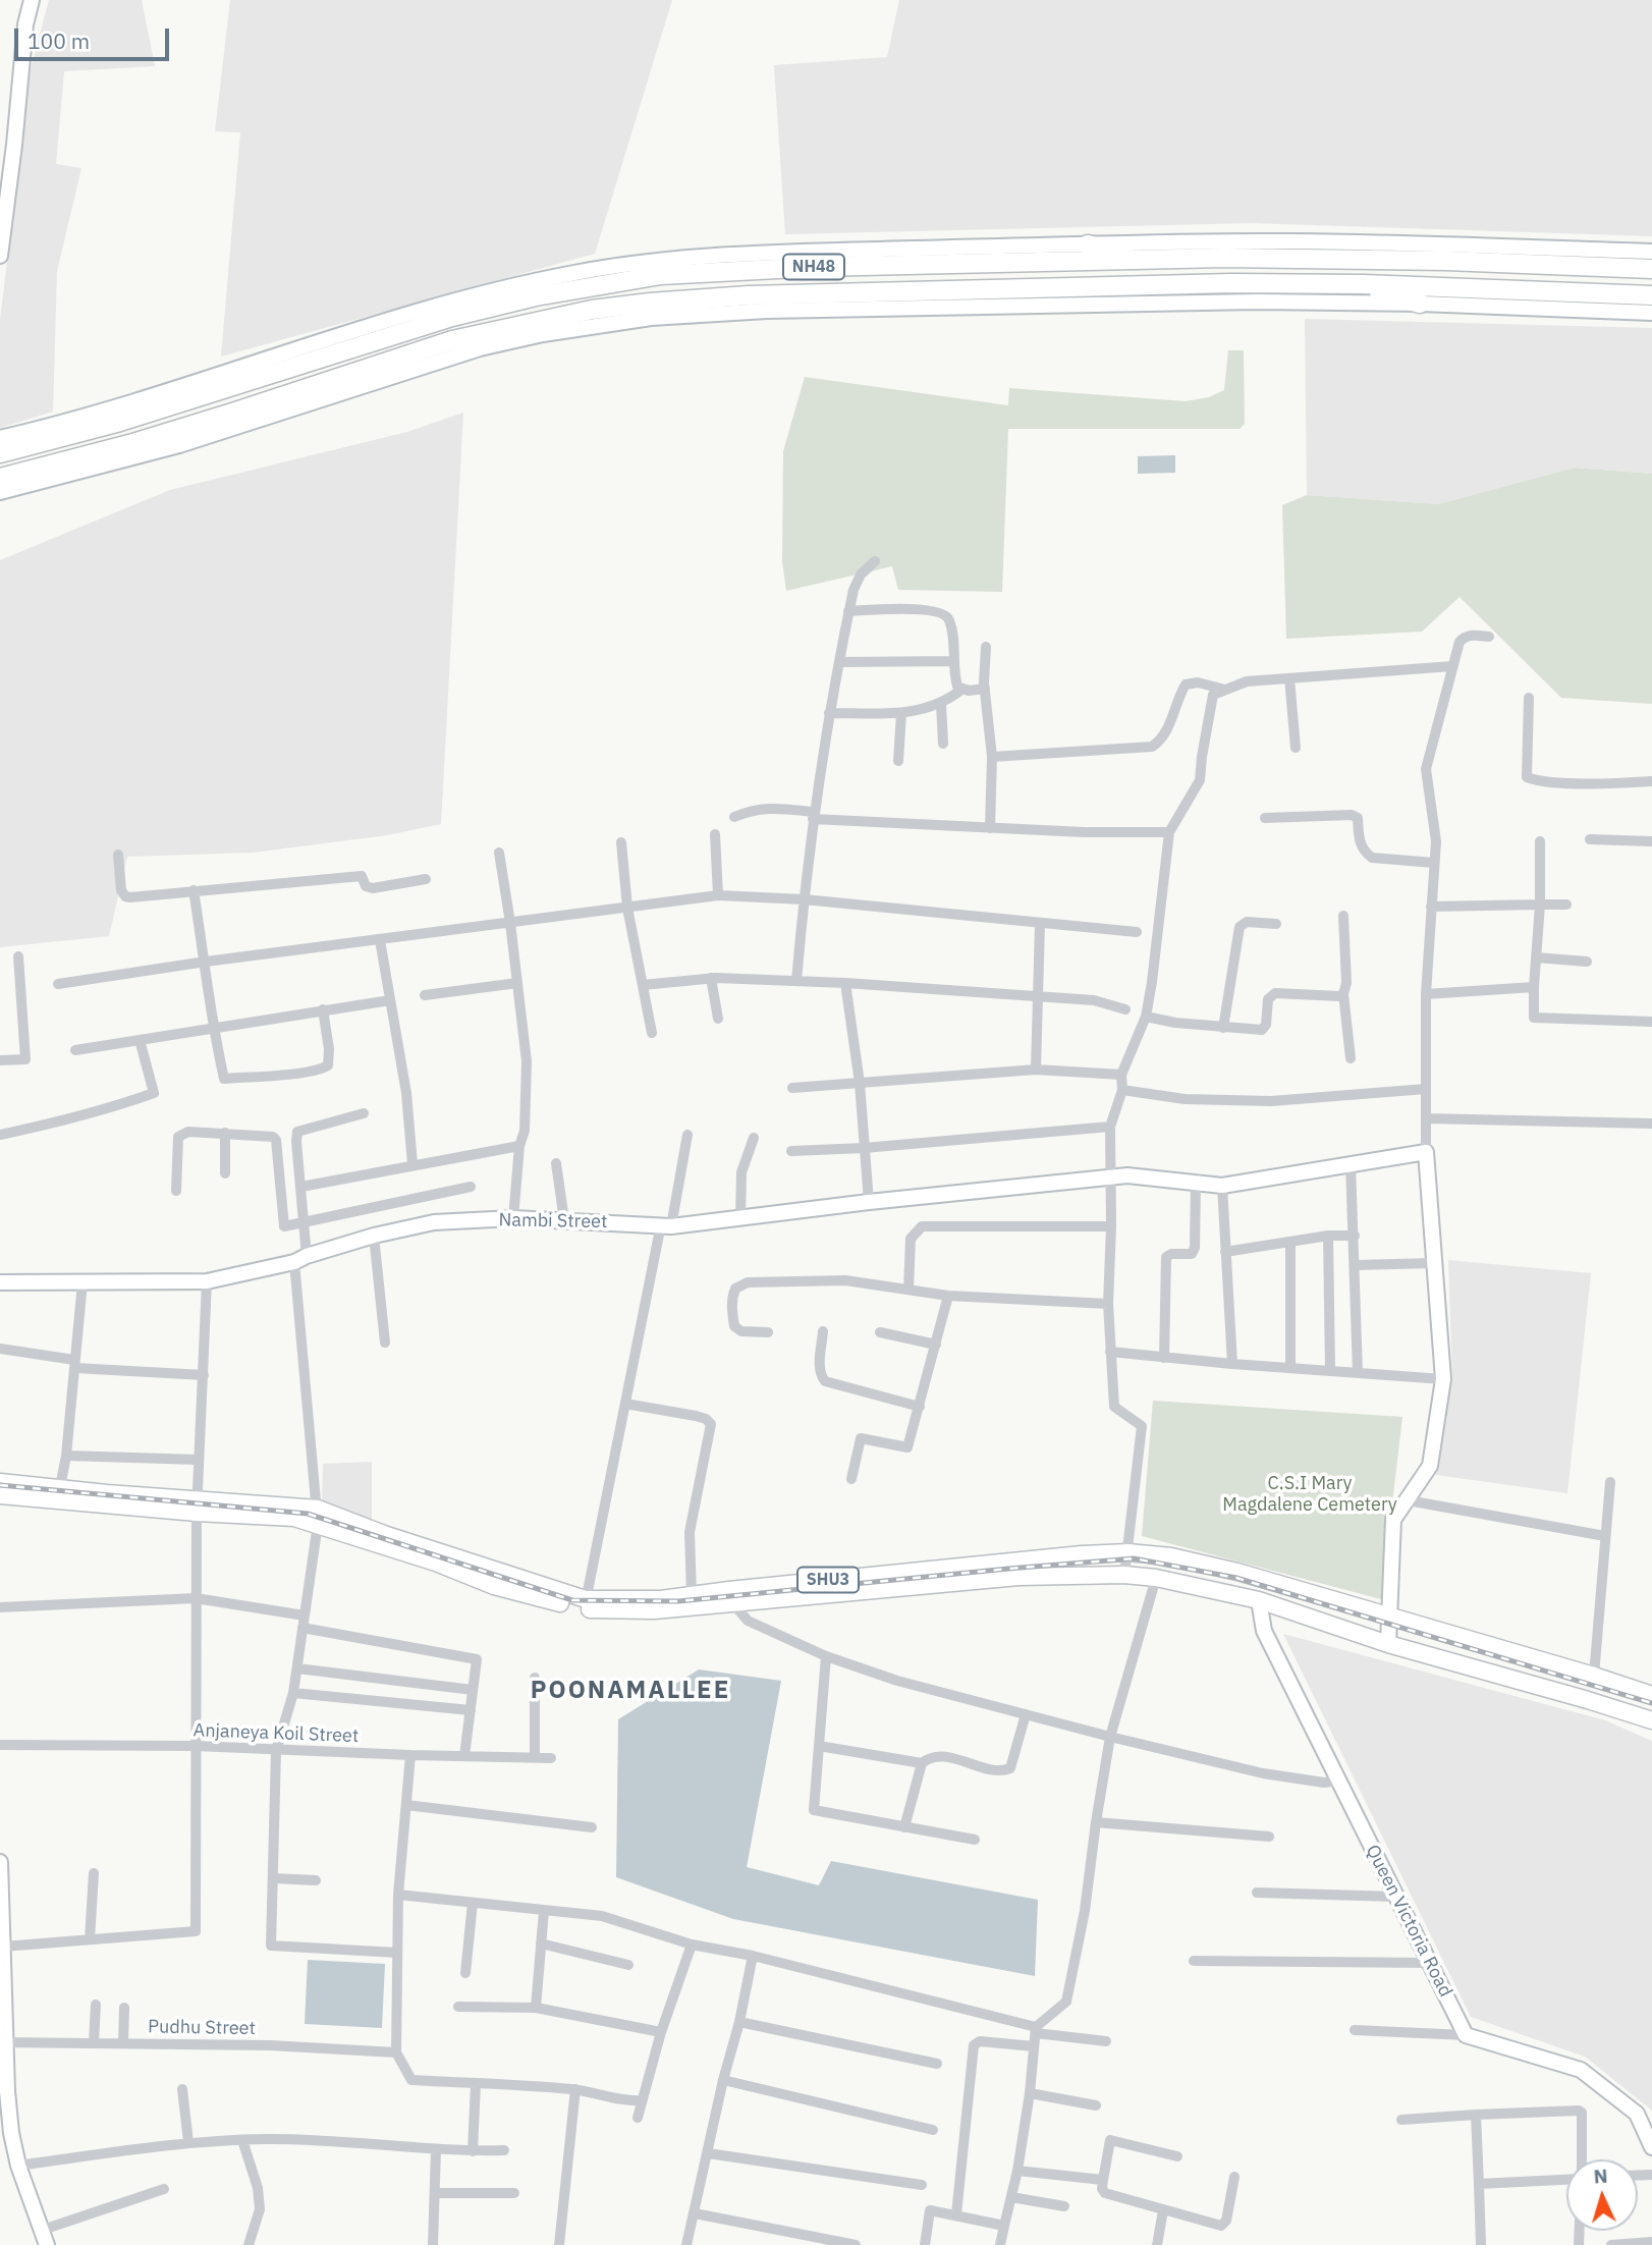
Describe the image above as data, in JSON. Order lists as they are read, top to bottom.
{
  "streets": {
    "highway": ["NH48"],
    "main road": ["SHU3"],
    "street": [
      "Nambi Street",
      "Anjaneya Koil Street",
      "Queen Victoria Road",
      "Pudhu Street"
    ]
  },
  "crossings": [
    ["SHU3", "Queen Victoria Road"]
  ],
  "districts": ["POONAMALLEE"],
  "parks": ["C.S.I Mary Magdalene Cemetery"],
  "scale_bar": "100 m",
  "north": "top"
}
